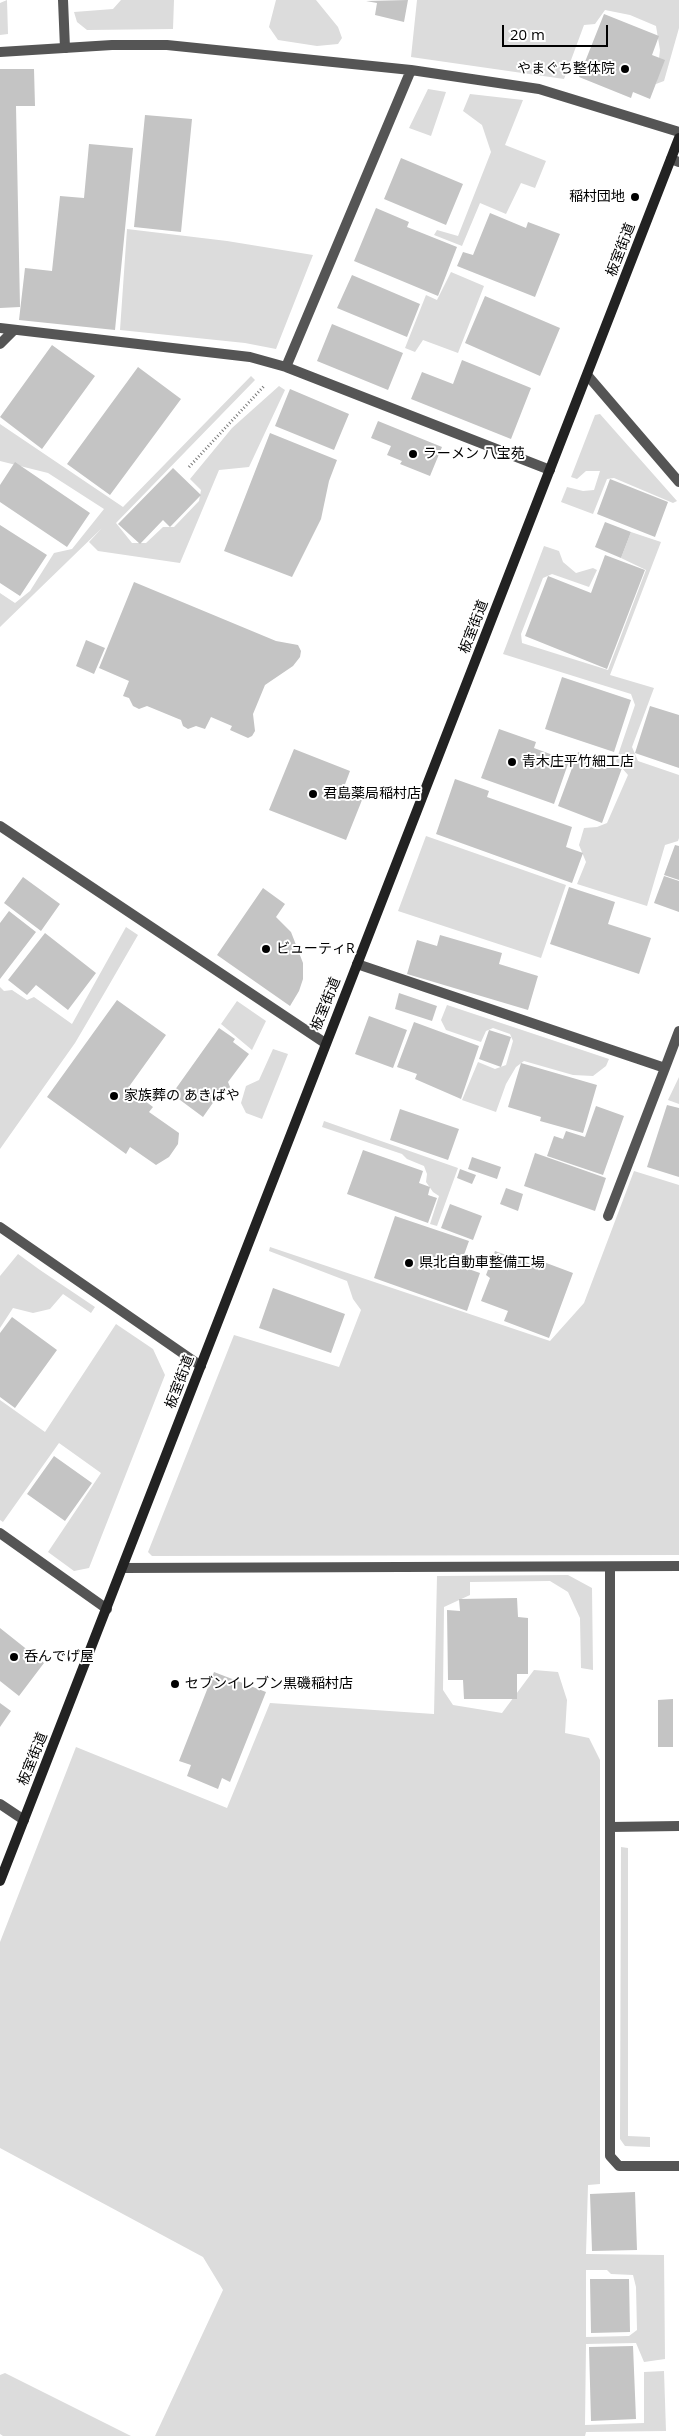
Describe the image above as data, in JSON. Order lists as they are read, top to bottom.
{
  "streets": {
    "main road": ["板室街道"]
  },
  "places": [
    "やまぐち整体院",
    "稲村団地",
    "ラーメン 八宝苑",
    "青木庄平竹細工店",
    "君島薬局稲村店",
    "ビューティR",
    "家族葬の あきばや",
    "県北自動車整備工場",
    "呑んでげ屋",
    "セブンイレブン黒磯稲村店"
  ],
  "scale_bar": "20 m"
}
